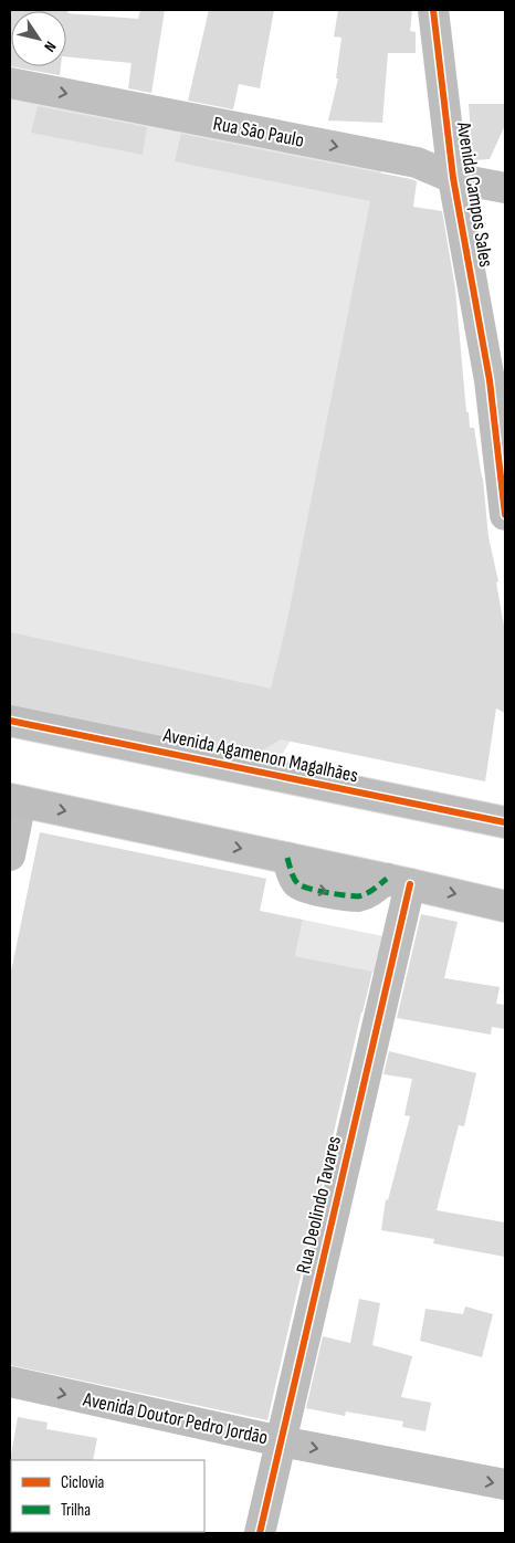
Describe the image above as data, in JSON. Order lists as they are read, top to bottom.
{
  "streets": {
    "street": [
      "Rua São Paulo",
      "Avenida Campos Sales",
      "Avenida Agamenon Magalhães",
      "Rua Deolindo Tavares",
      "Avenida Doutor Pedro Jordão"
    ]
  },
  "crossings": [
    ["Rua São Paulo", "Avenida Campos Sales"],
    ["Rua Deolindo Tavares", "Avenida Doutor Pedro Jordão"]
  ],
  "one_way": ["Rua São Paulo", "Avenida Doutor Pedro Jordão"],
  "legend": ["Ciclovia", "Trilha"],
  "north": "bottom right"
}
